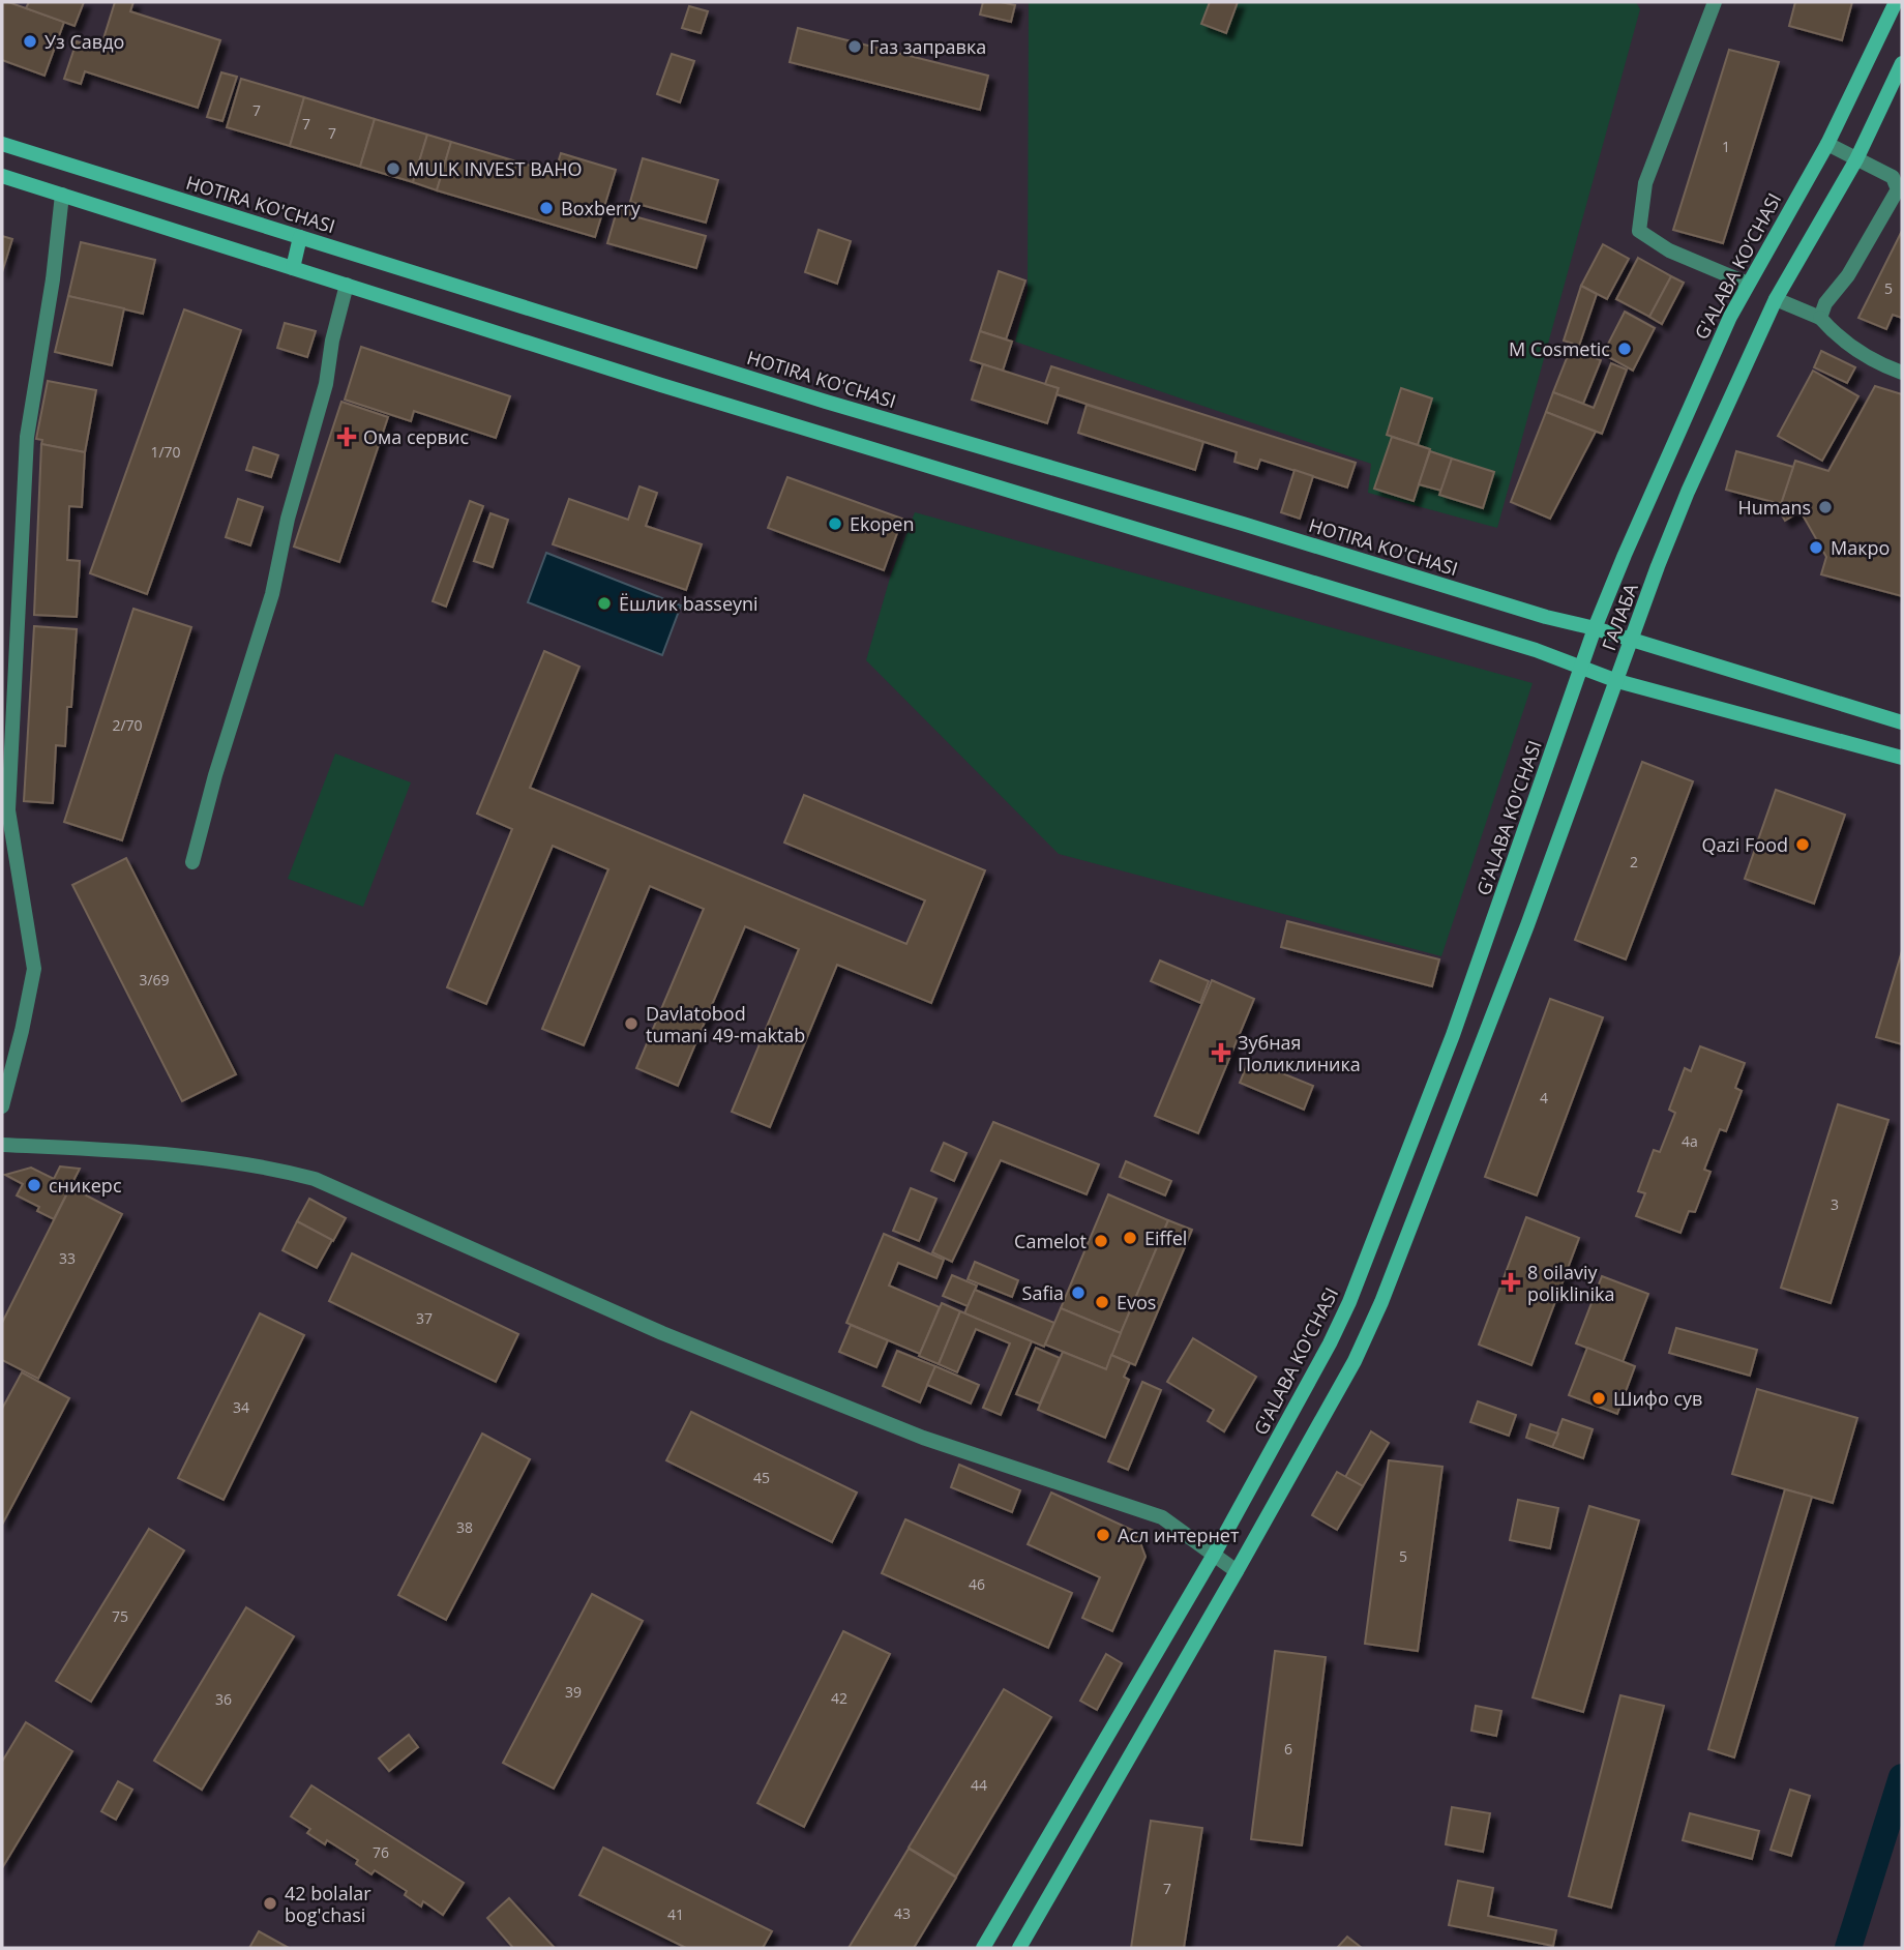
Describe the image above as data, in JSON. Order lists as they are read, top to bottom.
{
  "streets": {
    "main road": ["HOTIRA KO'CHASI", "G'ALABA KO'CHASI", "ГАЛАБА"]
  },
  "crossings": [
    ["HOTIRA KO'CHASI", "ГАЛАБА"],
    ["G'ALABA KO'CHASI", "ГАЛАБА"]
  ],
  "places": {
    "other": [
      "Уз Савдо",
      "Газ заправка",
      "MULK INVEST BAHO",
      "Boxberry",
      "M Cosmetic",
      "Humans",
      "Ekopen",
      "Макро",
      "Ёшлик basseyni",
      "Qazi Food",
      "Davlatobod tumani 49-maktab",
      "сникерс",
      "Eiffel",
      "Camelot",
      "Safia",
      "Evos",
      "Шифо сув",
      "Асл интернет",
      "42 bolalar bog'chasi"
    ],
    "health": ["Ома сервис", "Зубная Поликлиника", "8 oilaviy poliklinika"]
  },
  "house_numbers": [
    "7",
    "7",
    "7",
    "1",
    "5",
    "1/70",
    "2/70",
    "2",
    "3/69",
    "4",
    "4a",
    "3",
    "33",
    "37",
    "34",
    "45",
    "38",
    "5",
    "46",
    "75",
    "39",
    "42",
    "36",
    "6",
    "44",
    "76",
    "7",
    "43",
    "41"
  ]
}
